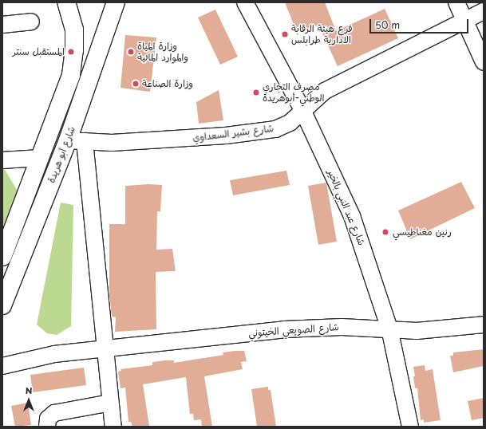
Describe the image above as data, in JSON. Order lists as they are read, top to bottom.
{
  "streets": {
    "highway": ["شارع أبو هريدة"],
    "street": ["شارع بشير السعداوي", "شارع عبد النبي بالخير", "شارع الصويعي الخيتوني"]
  },
  "crossings": [
    ["شارع بشير السعداوي", "شارع أبو هريدة"],
    ["شارع بشير السعداوي", "شارع عبد النبي بالخير"],
    ["شارع عبد النبي بالخير", "شارع الصويعي الخيتوني"]
  ],
  "places": [
    "فرع هيئة الرقابة الادارية طرابلس",
    "المستقبل سنتر",
    "وزارة المياة والموارد المائية",
    "وزارة الصناعة",
    "مصرف التجاري الوطني-أبوهريدة",
    "رنين مغناطيسي"
  ],
  "scale_bar": "50 m",
  "north": "top"
}
